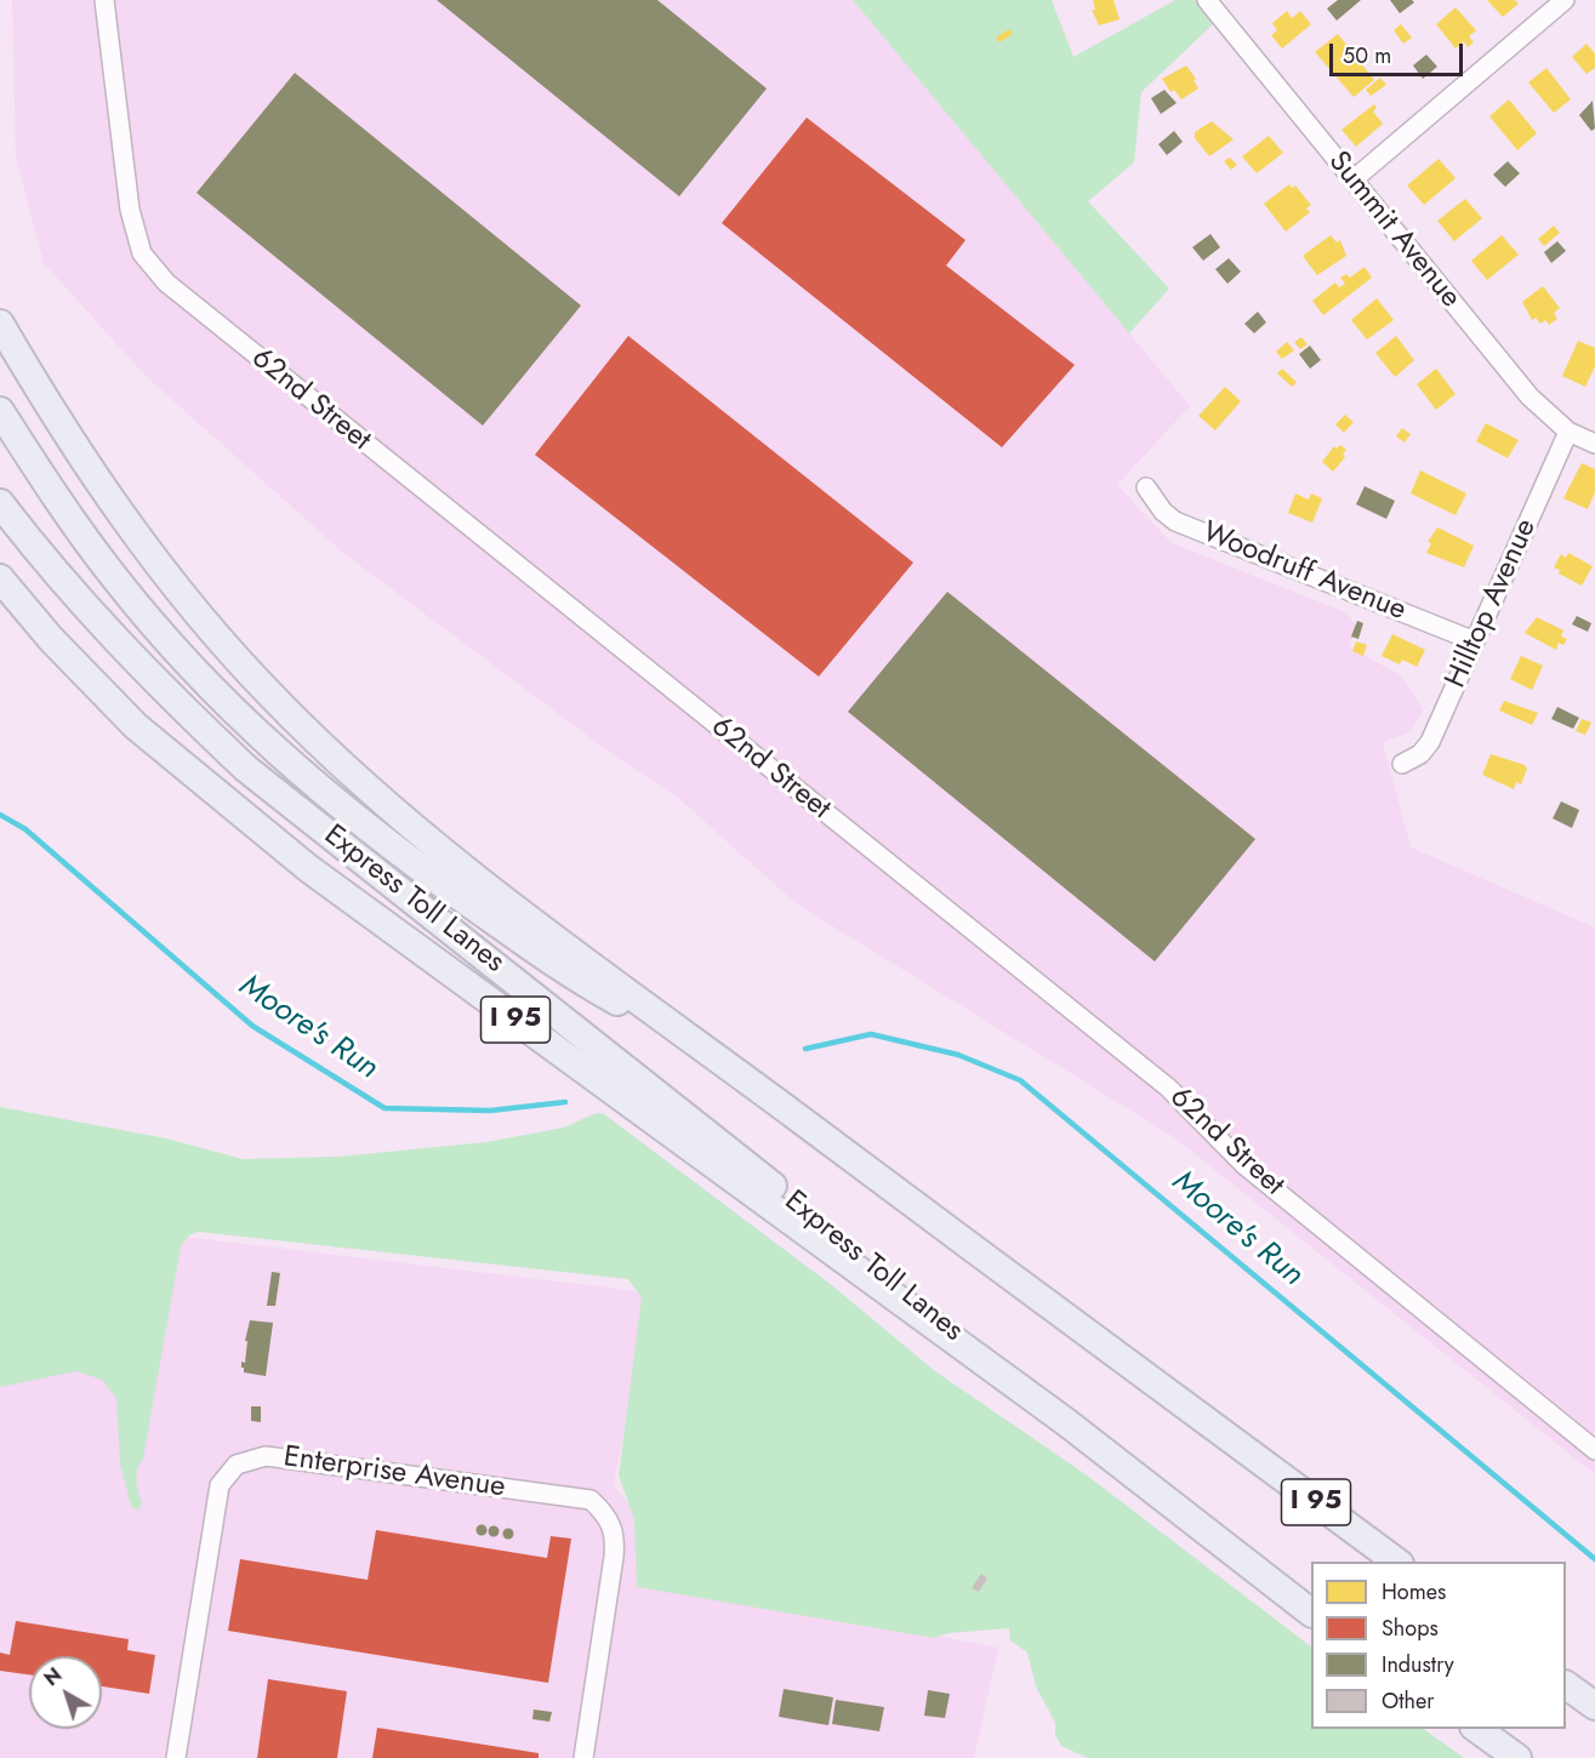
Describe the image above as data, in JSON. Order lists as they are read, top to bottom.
{
  "streets": {
    "highway": ["Express Toll Lanes", "I 95"],
    "street": [
      "Summit Avenue",
      "62nd Street",
      "Woodruff Avenue",
      "Hilltop Avenue",
      "Enterprise Avenue"
    ]
  },
  "crossings": [
    ["Summit Avenue", "Hilltop Avenue"],
    ["Woodruff Avenue", "Hilltop Avenue"],
    ["Express Toll Lanes", "I 95"]
  ],
  "water": ["Moore's Run"],
  "legend": [
    "Homes",
    "Shops",
    "Industry",
    "Other"
  ],
  "scale_bar": "50 m",
  "north": "top left"
}
